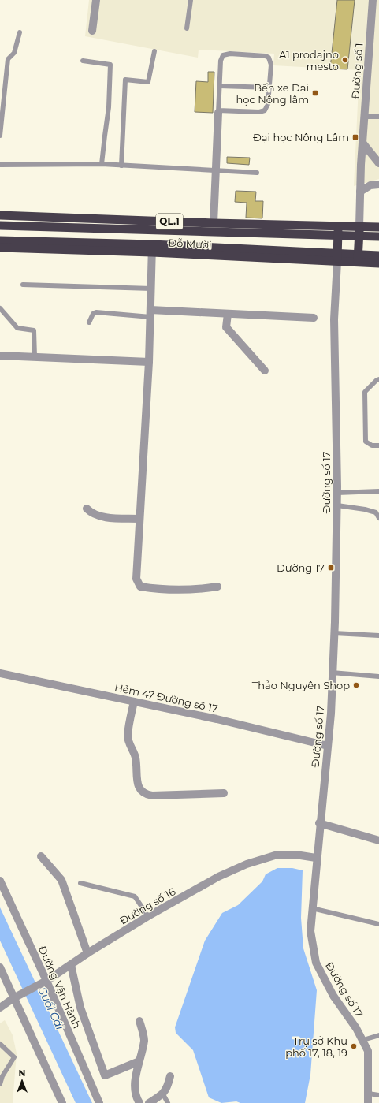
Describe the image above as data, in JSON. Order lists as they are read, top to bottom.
{
  "streets": {
    "highway": ["QL.1", "Đỗ Mười"],
    "street": [
      "Đường số 1",
      "Đường số 17",
      "Hẻm 47 Đường số 17",
      "Đường số 16",
      "Đường Vận Hành"
    ]
  },
  "crossings": [
    ["Đường số 1", "Đỗ Mười"],
    ["Đỗ Mười", "Đường số 17"],
    ["Đường số 17", "Hẻm 47 Đường số 17"],
    ["Đường số 17", "Đường số 16"],
    ["Đường số 16", "Đường Vận Hành"]
  ],
  "water": ["Suối Cái"],
  "places": {
    "other": ["A1 prodajno mesto", "Thảo Nguyên Shop", "Trụ sở Khu phố 17, 18, 19"],
    "transit": ["Bến xe Đại học Nông lâm", "Đại học Nông Lâm", "Đường 17"]
  },
  "north": "top"
}
